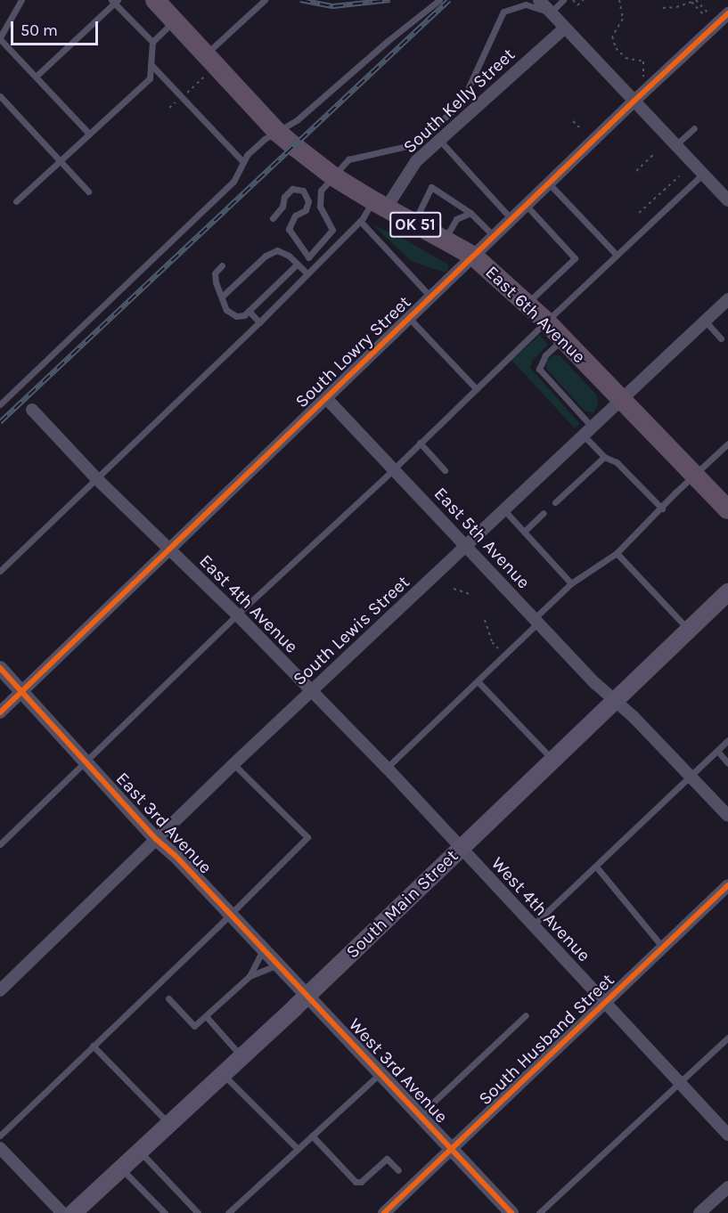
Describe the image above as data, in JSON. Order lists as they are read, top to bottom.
{
  "streets": {
    "highway": ["OK 51", "East 6th Avenue"],
    "main road": ["South Main Street"],
    "street": [
      "South Kelly Street",
      "South Lowry Street",
      "East 5th Avenue",
      "East 4th Avenue",
      "South Lewis Street",
      "East 3rd Avenue",
      "West 4th Avenue",
      "South Husband Street",
      "West 3rd Avenue"
    ]
  },
  "crossings": [
    ["South Kelly Street", "East 6th Avenue"],
    ["East 6th Avenue", "South Lowry Street"],
    ["East 6th Avenue", "South Lewis Street"],
    ["South Lowry Street", "East 5th Avenue"],
    ["South Lowry Street", "East 4th Avenue"],
    ["South Lowry Street", "East 3rd Avenue"],
    ["East 5th Avenue", "South Lewis Street"],
    ["East 5th Avenue", "South Main Street"],
    ["East 4th Avenue", "South Lewis Street"],
    ["East 4th Avenue", "South Main Street"],
    ["East 4th Avenue", "West 4th Avenue"],
    ["South Lewis Street", "East 3rd Avenue"],
    ["East 3rd Avenue", "South Main Street"],
    ["East 3rd Avenue", "West 3rd Avenue"],
    ["South Main Street", "West 4th Avenue"],
    ["South Main Street", "West 3rd Avenue"],
    ["West 4th Avenue", "South Husband Street"],
    ["South Husband Street", "West 3rd Avenue"]
  ],
  "scale_bar": "50 m"
}
